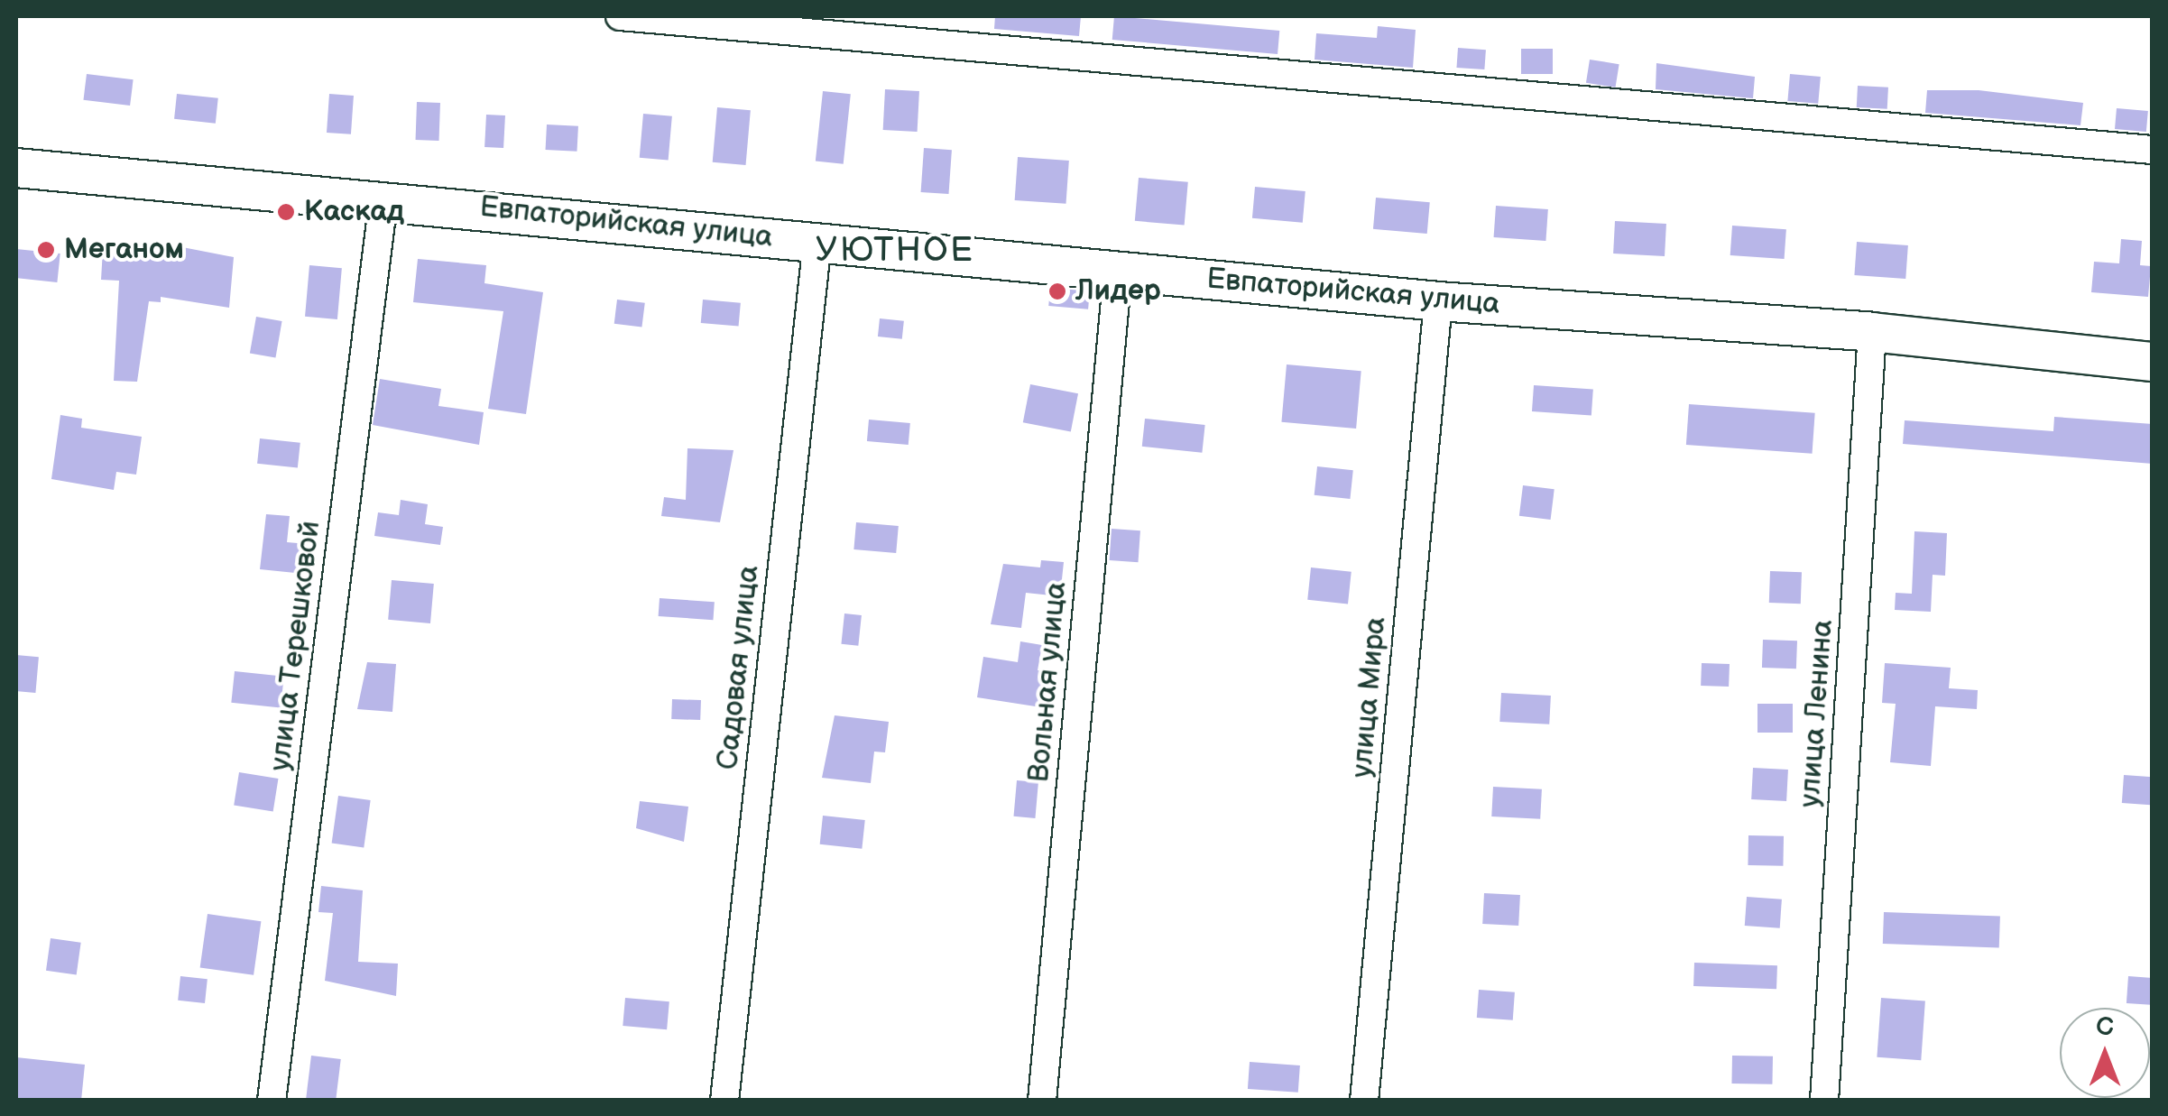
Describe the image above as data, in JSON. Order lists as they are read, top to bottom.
{
  "streets": {
    "main road": ["Евпаторийская улица"],
    "street": [
      "улица Терешковой",
      "Садовая улица",
      "Вольная улица",
      "улица Мира",
      "улица Ленина"
    ]
  },
  "crossings": [
    ["Евпаторийская улица", "улица Терешковой"],
    ["Евпаторийская улица", "Садовая улица"],
    ["Евпаторийская улица", "Вольная улица"],
    ["Евпаторийская улица", "улица Мира"],
    ["Евпаторийская улица", "улица Ленина"]
  ],
  "districts": ["УЮТНОЕ"],
  "places": ["Каскад", "Меганом", "Лидер"],
  "north": "top"
}
